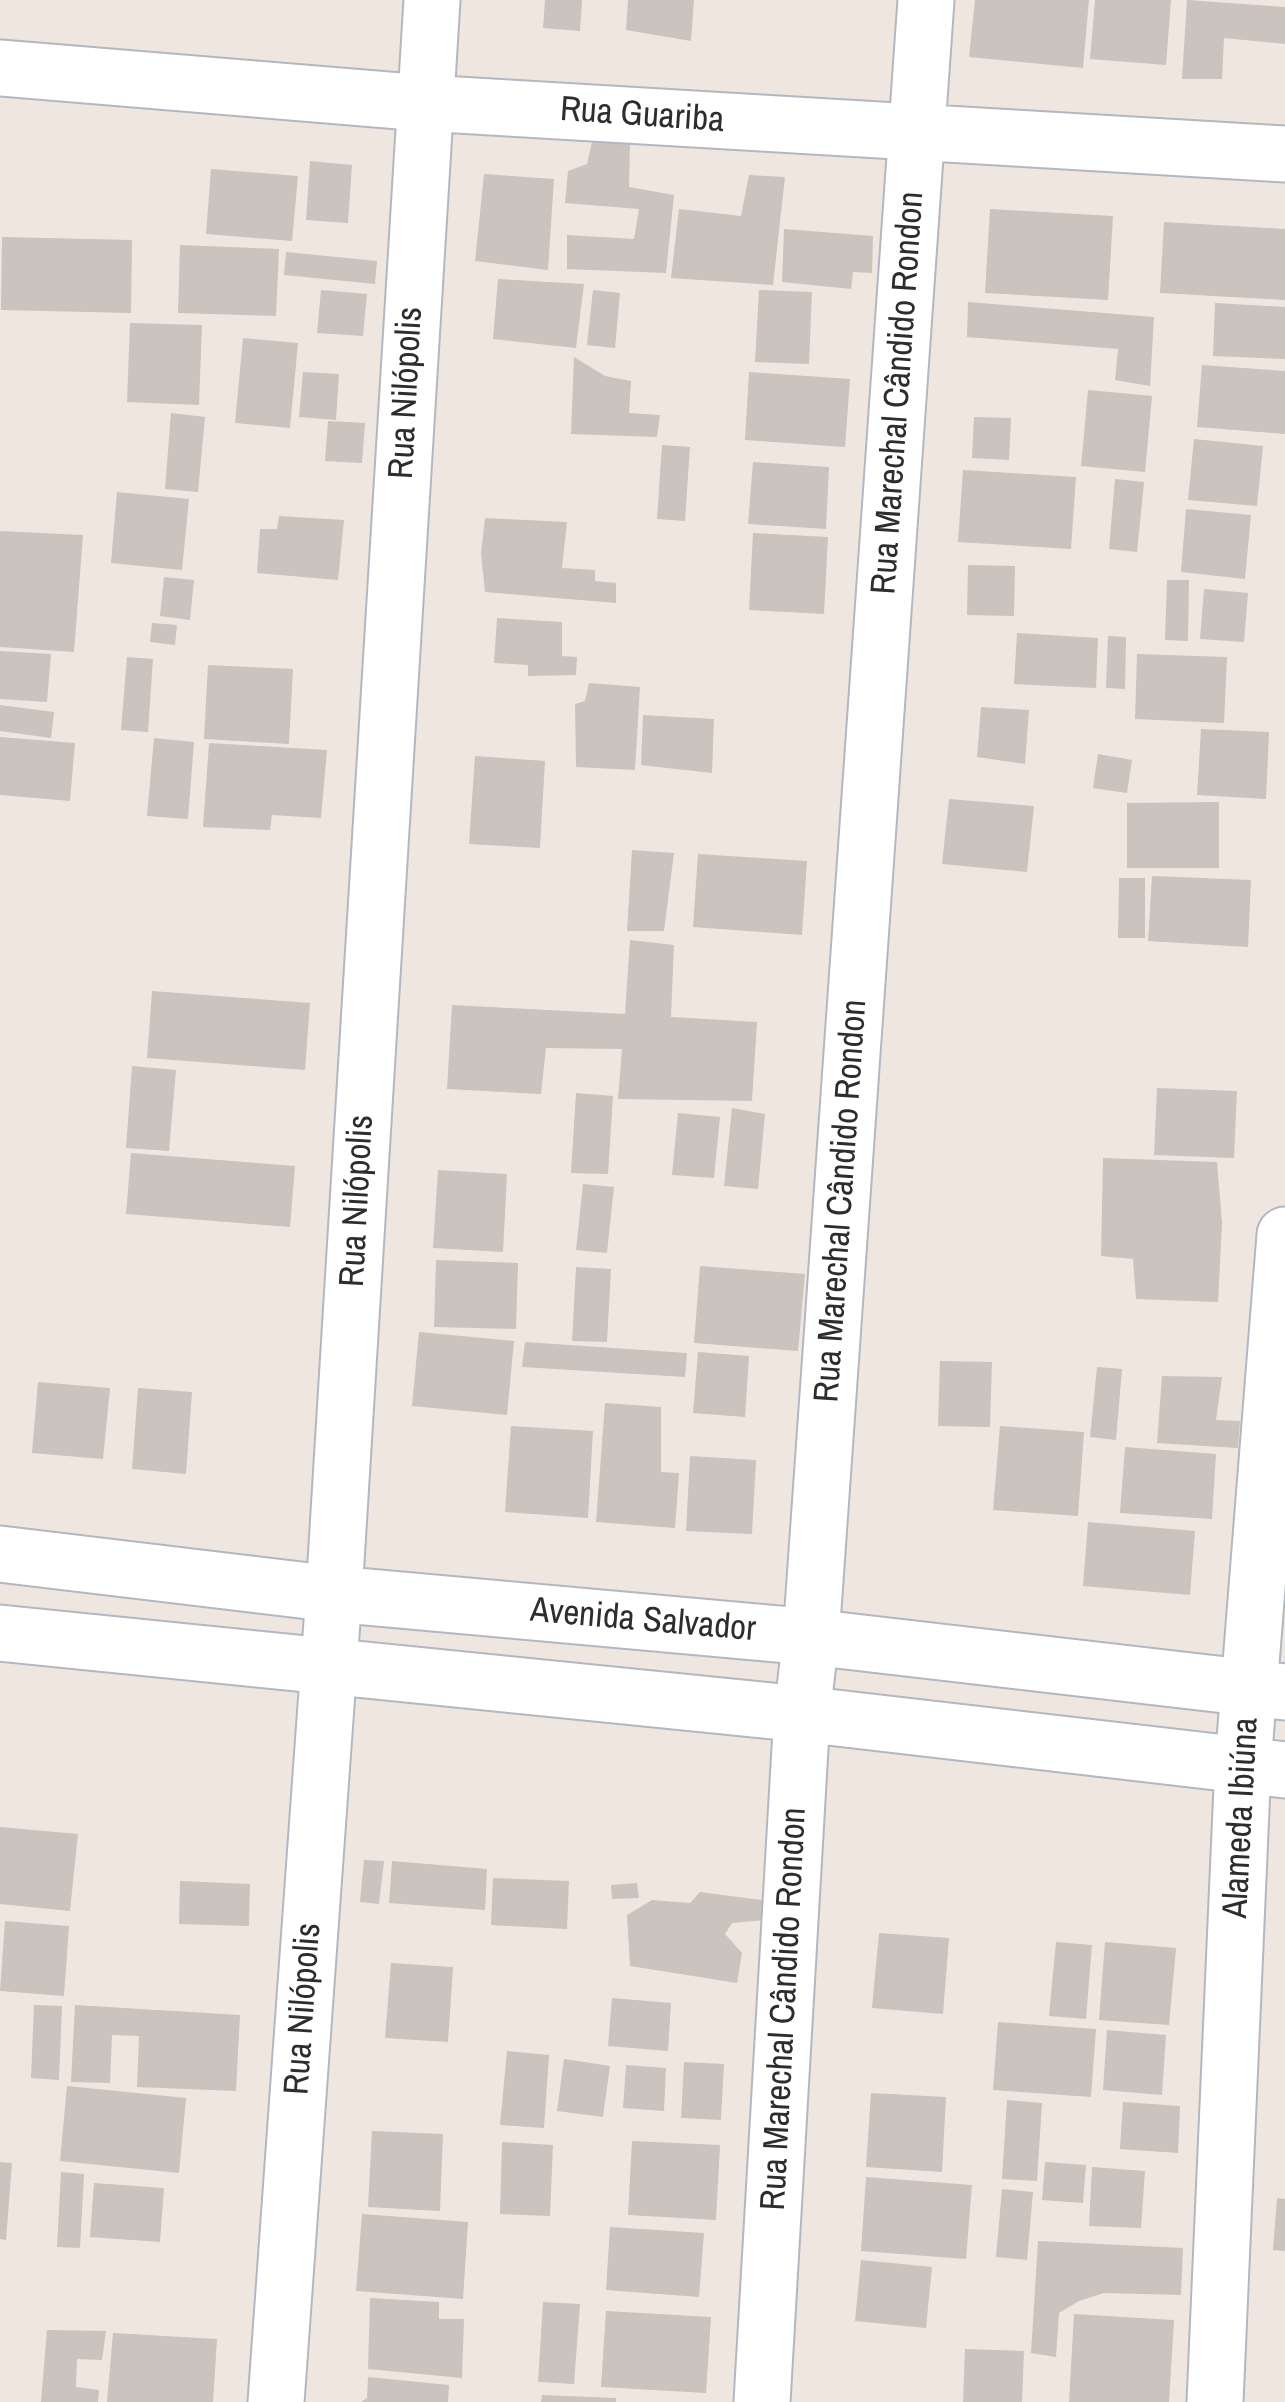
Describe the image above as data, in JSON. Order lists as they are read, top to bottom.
{
  "streets": {
    "street": [
      "Rua Guariba",
      "Rua Nilópolis",
      "Rua Marechal Cândido Rondon",
      "Avenida Salvador",
      "Alameda Ibiúna"
    ]
  },
  "crossings": [
    ["Rua Guariba", "Rua Nilópolis"],
    ["Rua Guariba", "Rua Marechal Cândido Rondon"],
    ["Rua Nilópolis", "Avenida Salvador"],
    ["Rua Marechal Cândido Rondon", "Avenida Salvador"],
    ["Avenida Salvador", "Alameda Ibiúna"]
  ]
}
